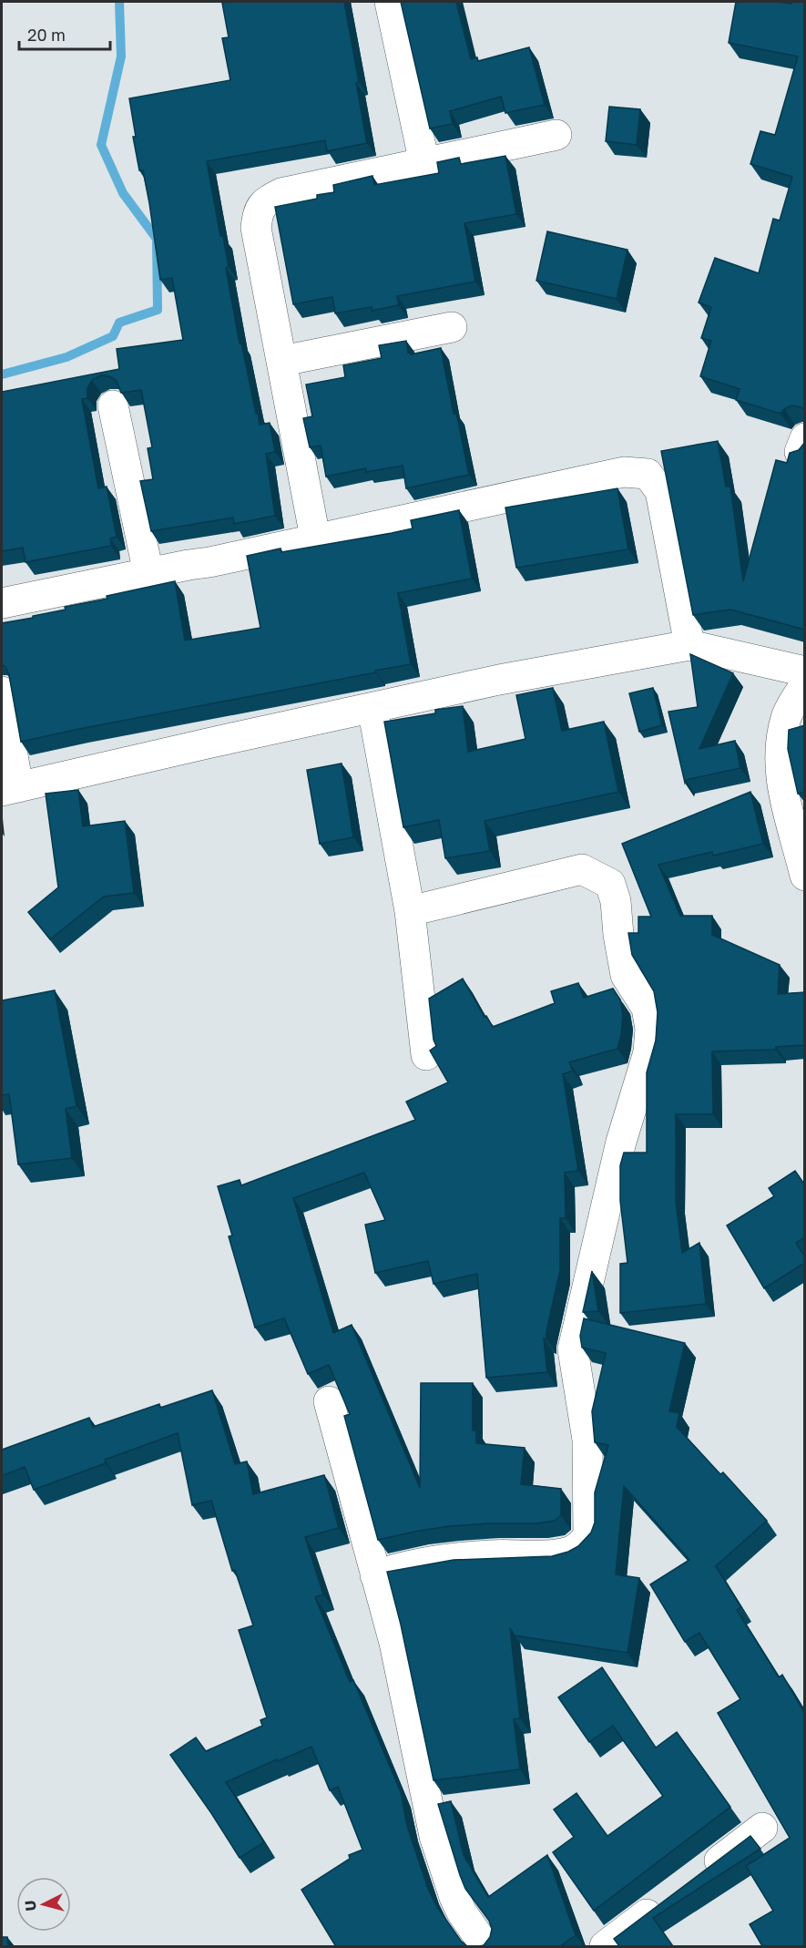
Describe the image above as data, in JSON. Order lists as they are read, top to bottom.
{
  "scale_bar": "20 m",
  "north": "left"
}
